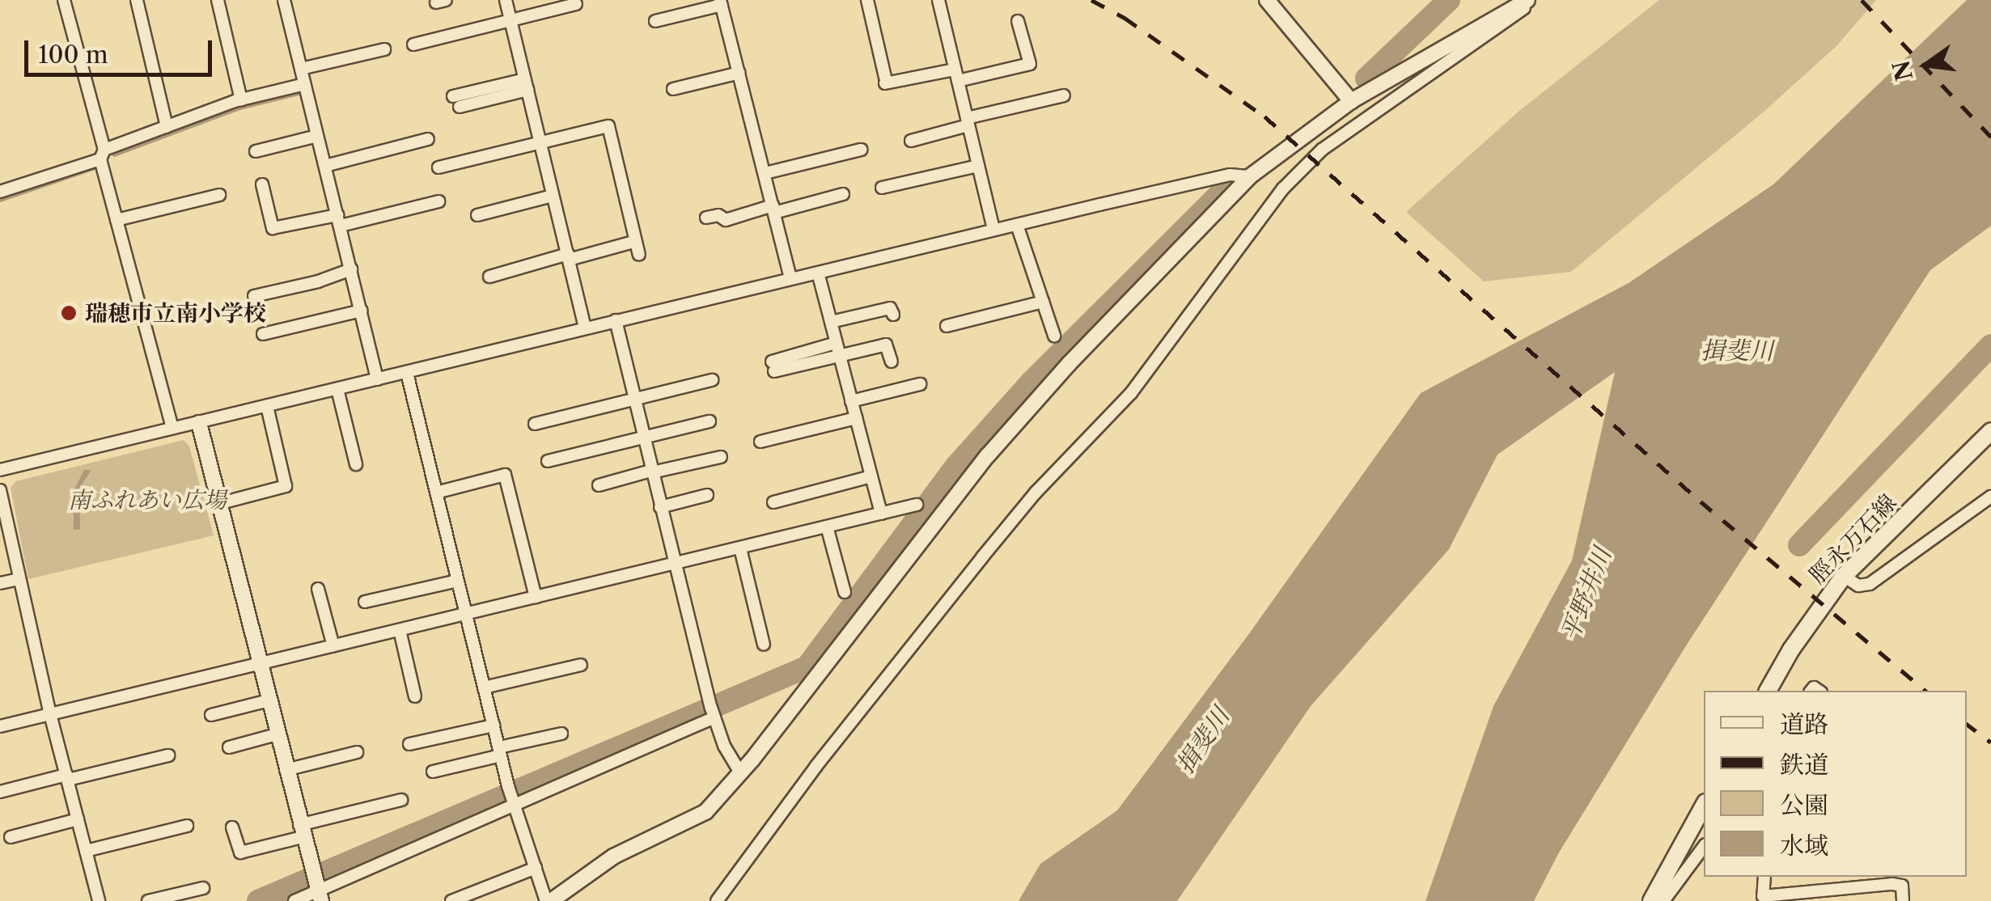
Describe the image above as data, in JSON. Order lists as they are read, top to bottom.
{
  "streets": {
    "main road": ["脛永万石線"]
  },
  "water": ["揖斐川", "平野井川"],
  "parks": ["南ふれあい広場"],
  "places": ["瑞穂市立南小学校"],
  "legend": [
    "道路",
    "鉄道",
    "公園",
    "水域"
  ],
  "scale_bar": "100 m",
  "north": "left"
}
